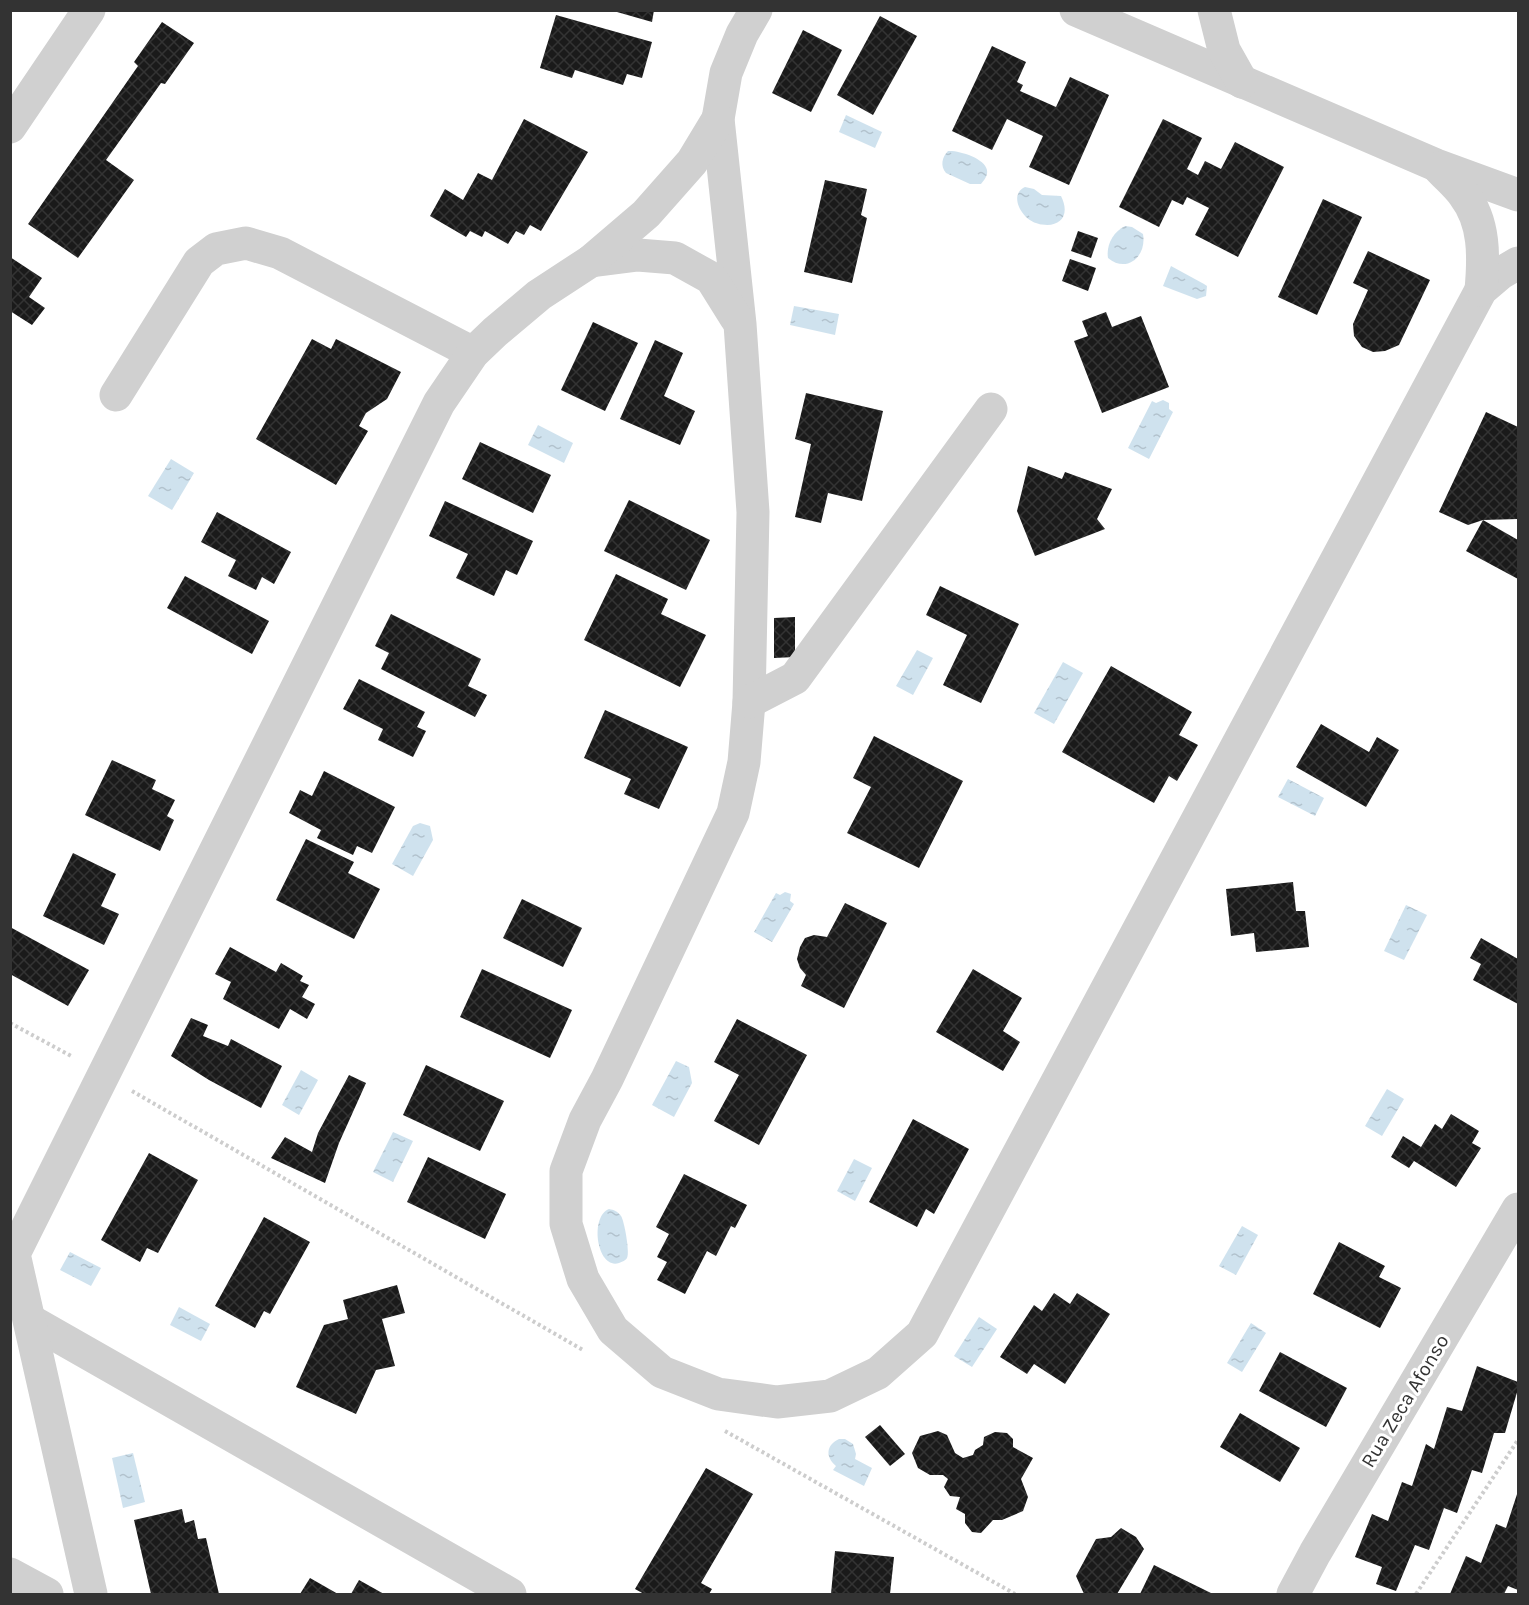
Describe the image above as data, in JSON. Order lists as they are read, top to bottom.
{
  "streets": {
    "street": ["Rua Zeca Afonso"]
  }
}
